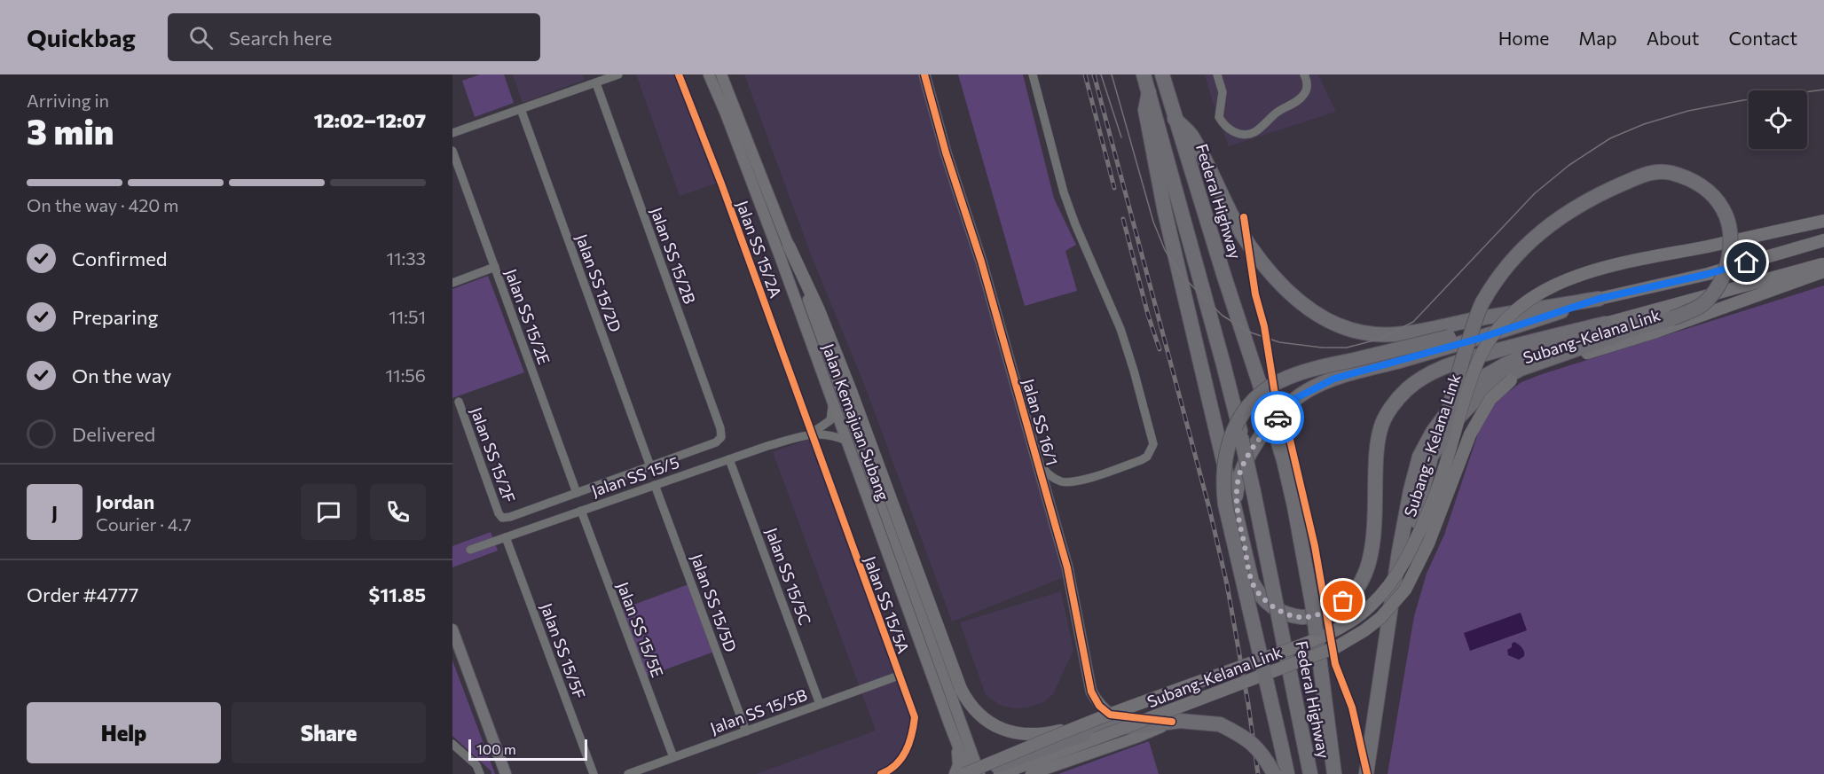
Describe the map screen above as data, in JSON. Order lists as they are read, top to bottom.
{
  "streets": {
    "highway": ["Federal Highway"],
    "main road": [
      "Subang-Kelana Link",
      "Jalan Kemajuan Subang",
      "Jalan SS 16/1",
      "Subang - Kelana Link"
    ],
    "street": [
      "Jalan SS 15/2A",
      "Jalan SS 15/2B",
      "Jalan SS 15/2D",
      "Jalan SS 15/2E",
      "Jalan SS 15/2F",
      "Jalan SS 15/5",
      "Jalan SS 15/5C",
      "Jalan SS 15/5D",
      "Jalan SS 15/5A",
      "Jalan SS 15/5E",
      "Jalan SS 15/5F",
      "Jalan SS 15/5B"
    ]
  },
  "crossings": [
    ["Jalan SS 15/2A", "Jalan SS 15/5"],
    ["Jalan SS 15/2A", "Jalan SS 15/5A"],
    ["Jalan SS 15/2B", "Jalan SS 15/2D"],
    ["Jalan SS 15/2E", "Jalan SS 15/2F"],
    ["Jalan Kemajuan Subang", "Jalan SS 15/5"],
    ["Jalan SS 15/5", "Jalan SS 15/5C"],
    ["Jalan SS 15/5", "Jalan SS 15/5D"],
    ["Jalan SS 15/5", "Jalan SS 15/5A"],
    ["Jalan SS 15/5", "Jalan SS 15/5E"],
    ["Jalan SS 15/5", "Jalan SS 15/5F"],
    ["Jalan SS 15/5C", "Jalan SS 15/5B"],
    ["Jalan SS 15/5D", "Jalan SS 15/5B"],
    ["Jalan SS 15/5A", "Jalan SS 15/5B"],
    ["Jalan SS 15/5E", "Jalan SS 15/5B"]
  ],
  "scale_bar": "100 m",
  "page": {
    "header": "Quickbag",
    "search": "Search here",
    "nav": [
      "Home",
      "Map",
      "About",
      "Contact"
    ],
    "heading": ["3 min", "Arriving in", "12:02–12:07"],
    "panel": [
      "Jordan",
      "Courier · 4.7",
      "Order #4777",
      "$11.85"
    ],
    "bar": "On the way · 420 m",
    "list": [
      ["Confirmed", "11:33"],
      ["Preparing", "11:51"],
      ["On the way", "11:56"],
      "Delivered"
    ],
    "round": "J",
    "buttons": ["Help", "Share"],
    "scale": "100 m"
  }
}
